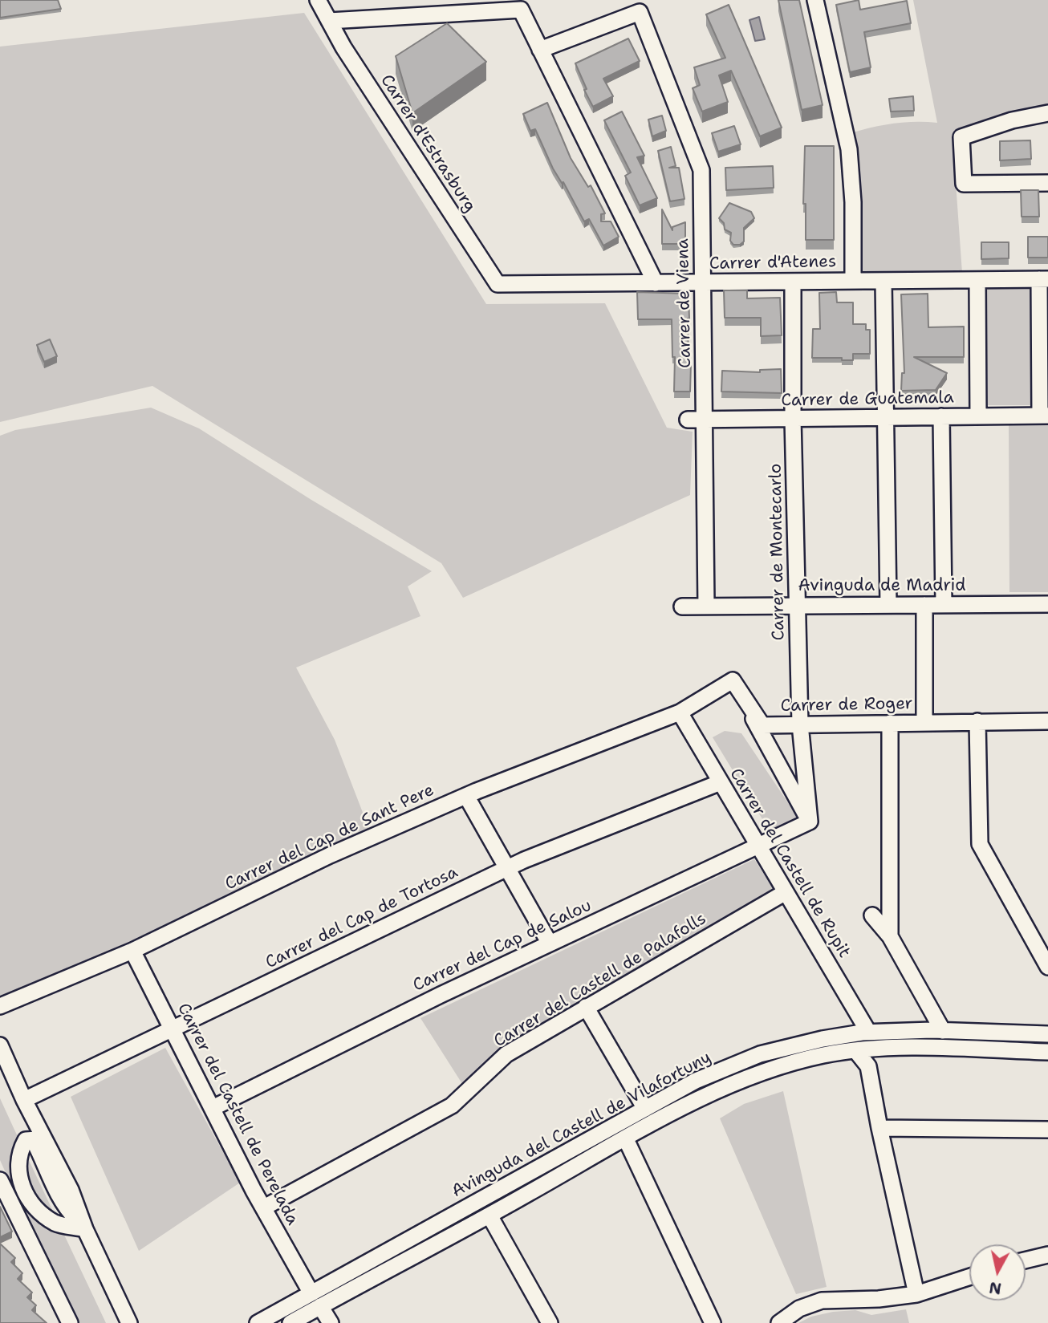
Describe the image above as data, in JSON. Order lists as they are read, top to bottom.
{
  "streets": {
    "street": [
      "Carrer d'Estrasburg",
      "Carrer d'Atenes",
      "Carrer de Viena",
      "Carrer de Guatemala",
      "Carrer de Montecarlo",
      "Avinguda de Madrid",
      "Carrer de Roger",
      "Carrer del Cap de Sant Pere",
      "Carrer del Castell de Rupit",
      "Carrer del Cap de Tortosa",
      "Carrer del Cap de Salou",
      "Carrer del Castell de Palafolls",
      "Carrer del Castell de Perelada",
      "Avinguda del Castell de Vilafortuny"
    ]
  },
  "crossings": [
    ["Carrer d'Estrasburg", "Carrer d'Atenes"],
    ["Carrer d'Atenes", "Carrer de Viena"],
    ["Carrer d'Atenes", "Carrer de Montecarlo"],
    ["Carrer de Viena", "Carrer de Guatemala"],
    ["Carrer de Viena", "Avinguda de Madrid"],
    ["Carrer de Guatemala", "Carrer de Montecarlo"],
    ["Carrer de Montecarlo", "Avinguda de Madrid"],
    ["Carrer de Montecarlo", "Carrer de Roger"],
    ["Carrer de Montecarlo", "Carrer del Cap de Salou"],
    ["Carrer del Cap de Sant Pere", "Carrer del Castell de Rupit"],
    ["Carrer del Cap de Sant Pere", "Carrer del Castell de Perelada"],
    ["Carrer del Castell de Rupit", "Carrer del Cap de Tortosa"],
    ["Carrer del Castell de Rupit", "Carrer del Cap de Salou"],
    ["Carrer del Castell de Rupit", "Carrer del Castell de Palafolls"],
    ["Carrer del Castell de Rupit", "Avinguda del Castell de Vilafortuny"],
    ["Carrer del Cap de Tortosa", "Carrer del Castell de Perelada"],
    ["Carrer del Cap de Salou", "Carrer del Castell de Perelada"],
    ["Carrer del Castell de Palafolls", "Carrer del Castell de Perelada"],
    ["Carrer del Castell de Perelada", "Avinguda del Castell de Vilafortuny"]
  ],
  "north": "bottom"
}
